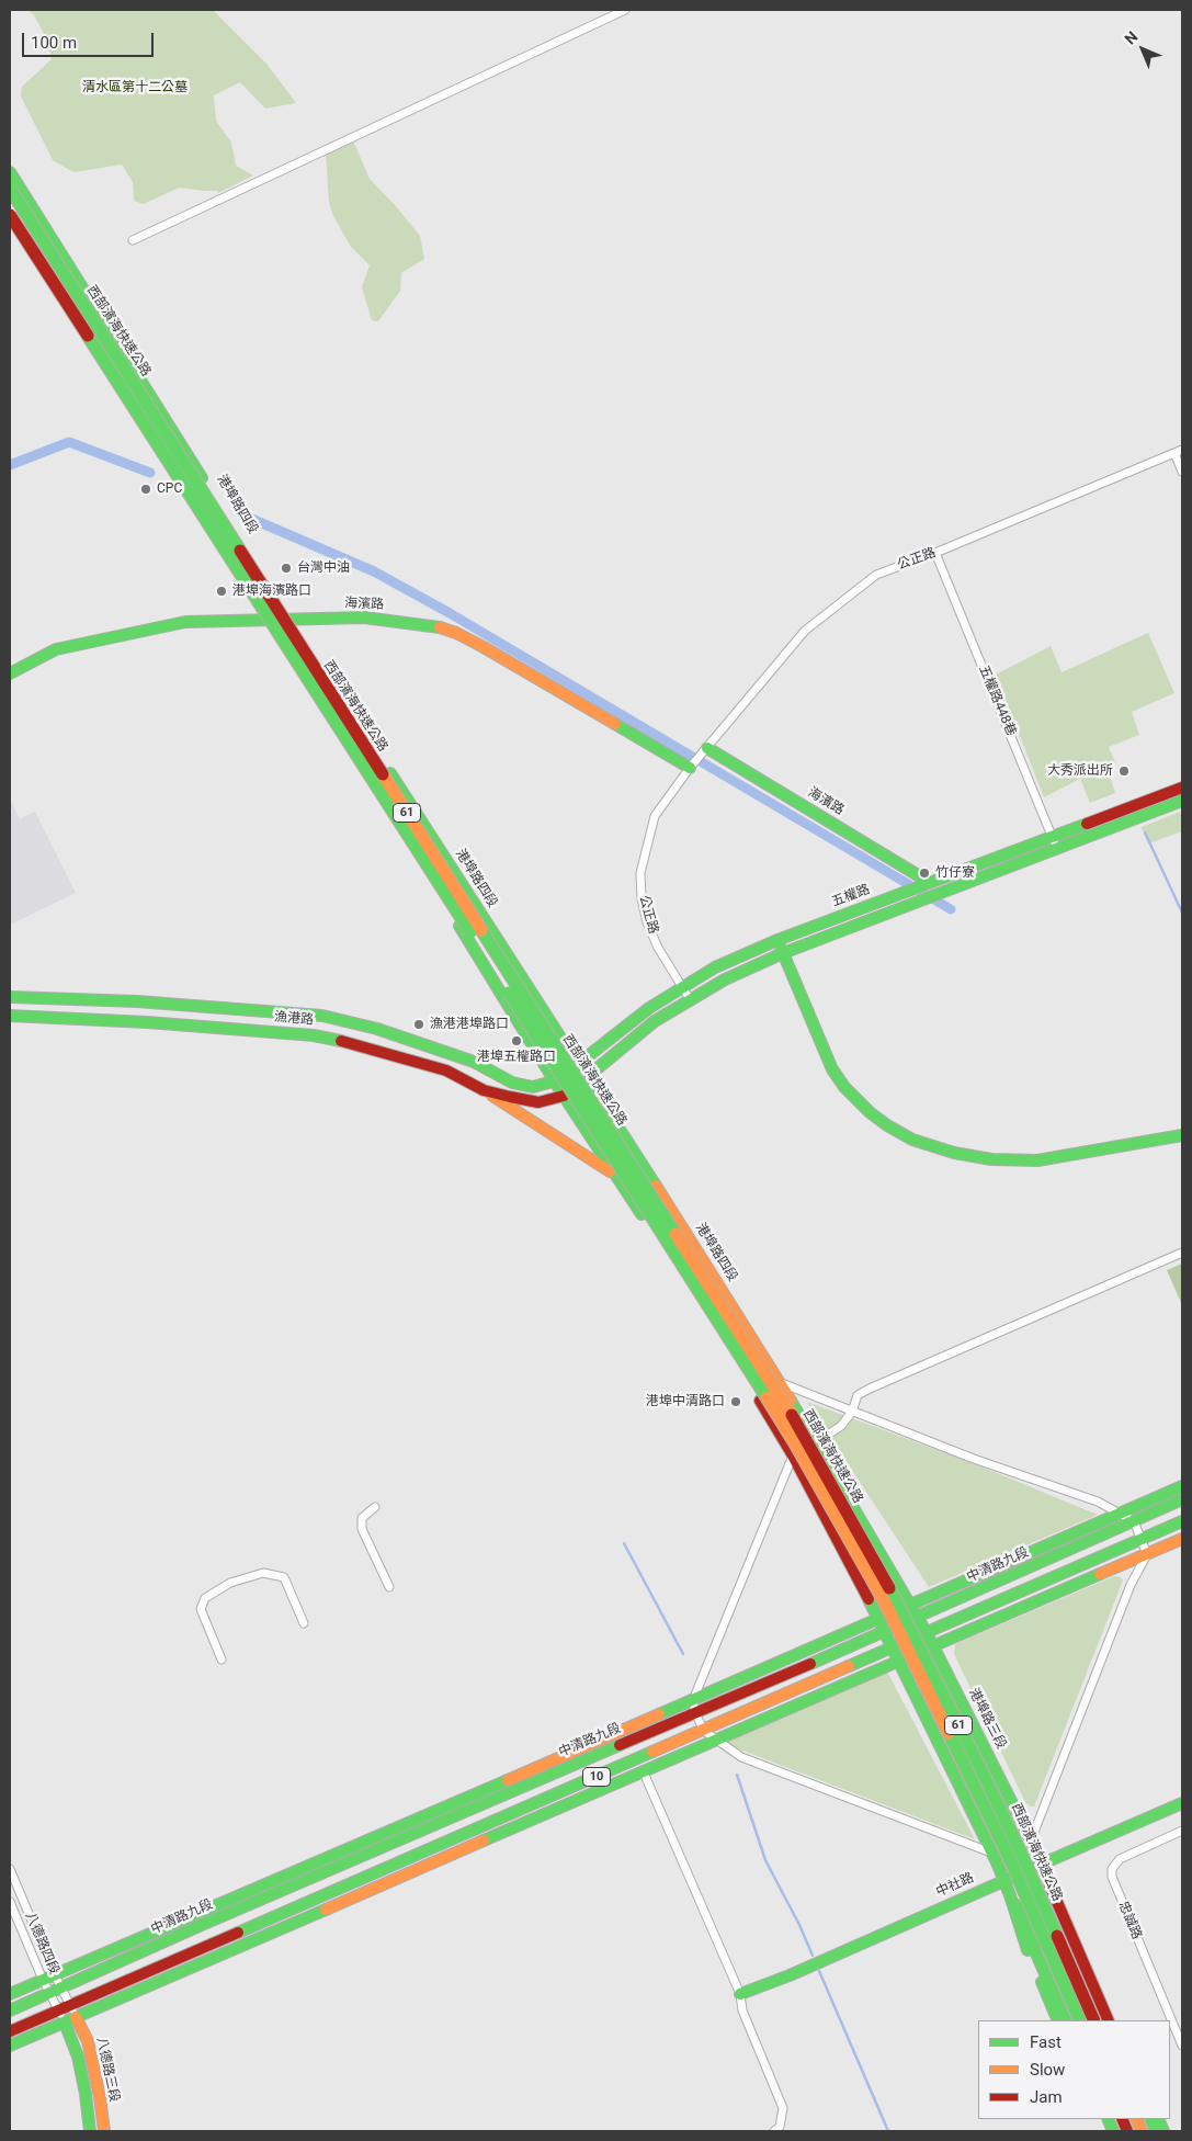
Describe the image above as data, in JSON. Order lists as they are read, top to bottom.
{
  "streets": {
    "main road": [
      "西部濱海快速公路",
      "港埠路四段",
      "海濱路",
      "61",
      "五權路",
      "漁港路",
      "中清路九段",
      "港埠路三段",
      "10",
      "中社路",
      "八德路三段"
    ],
    "street": [
      "公正路",
      "五權路448巷",
      "忠誠路",
      "八德路四段"
    ]
  },
  "crossings": [
    ["港埠路四段", "海濱路"],
    ["港埠路四段", "五權路"],
    ["港埠路四段", "中清路九段"],
    ["港埠路四段", "港埠路三段"],
    ["公正路", "海濱路"],
    ["公正路", "五權路448巷"],
    ["公正路", "五權路"],
    ["海濱路", "五權路"],
    ["五權路448巷", "五權路"],
    ["五權路", "漁港路"],
    ["中清路九段", "港埠路三段"],
    ["中清路九段", "八德路四段"],
    ["港埠路三段", "10"],
    ["港埠路三段", "中社路"],
    ["10", "八德路四段"],
    ["八德路四段", "八德路三段"]
  ],
  "parks": ["清水區第十二公墓"],
  "places": [
    "CPC",
    "台灣中油",
    "港埠海濱路口",
    "大秀派出所",
    "竹仔寮",
    "漁港港埠路口",
    "港埠五權路口",
    "港埠中清路口"
  ],
  "legend": ["Fast", "Slow", "Jam"],
  "scale_bar": "100 m",
  "north": "top left"
}
